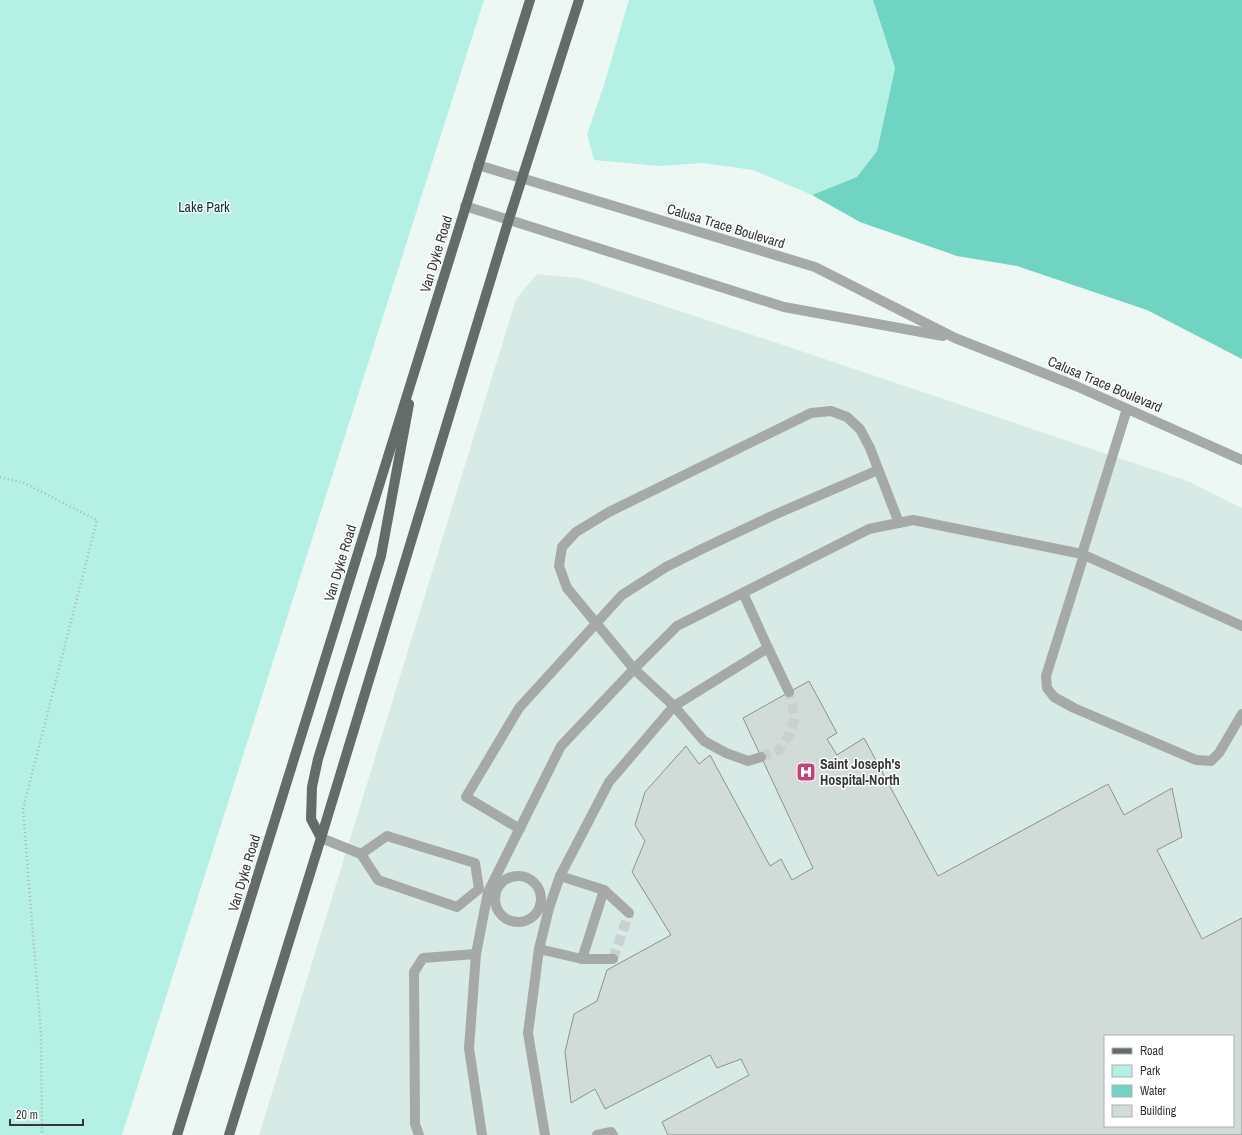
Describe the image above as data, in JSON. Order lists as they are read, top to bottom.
{
  "streets": {
    "main road": ["Van Dyke Road"],
    "street": ["Calusa Trace Boulevard"]
  },
  "crossings": [
    ["Calusa Trace Boulevard", "Van Dyke Road"]
  ],
  "parks": ["Lake Park"],
  "places": {
    "hospital": ["Saint Joseph's Hospital-North"]
  },
  "legend": [
    "Road",
    "Park",
    "Water",
    "Building"
  ],
  "scale_bar": "20 m"
}
